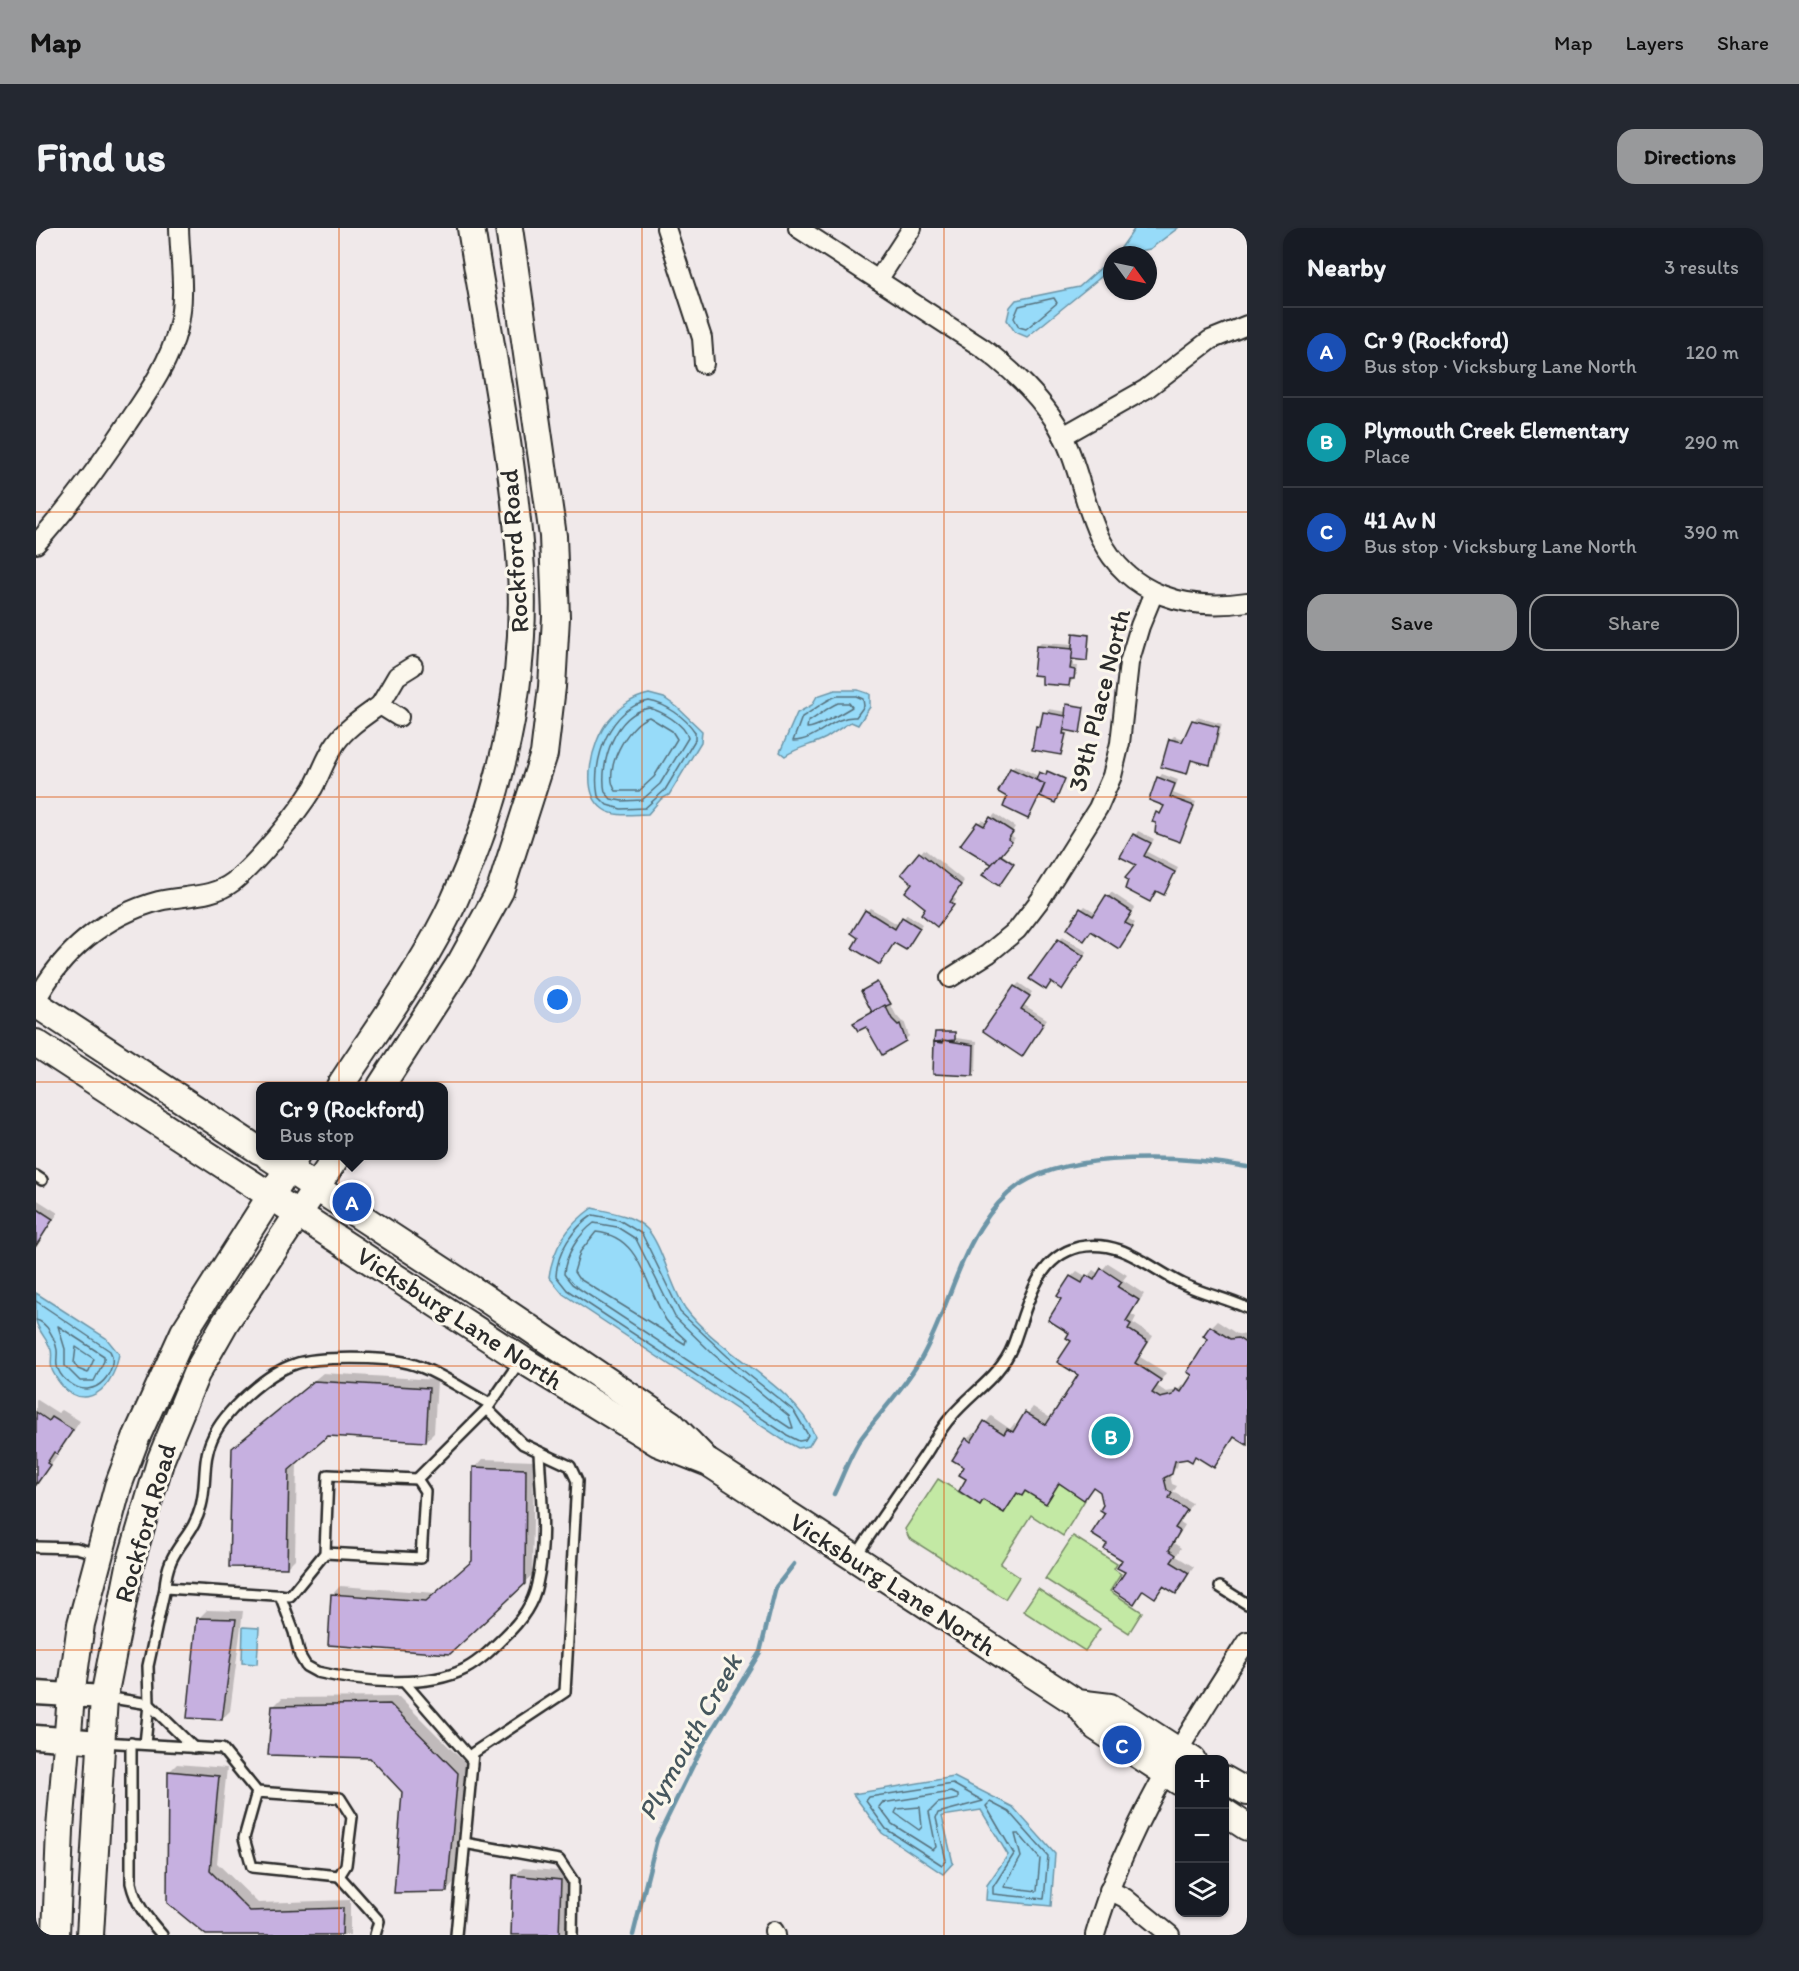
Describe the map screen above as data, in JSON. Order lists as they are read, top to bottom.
{
  "streets": {
    "main road": ["Rockford Road", "Vicksburg Lane North"],
    "street": ["39th Place North"]
  },
  "crossings": [
    ["Rockford Road", "Vicksburg Lane North"]
  ],
  "water": ["Plymouth Creek"],
  "north": "bottom right",
  "page": {
    "header": "Map",
    "nav": ["Map", "Layers", "Share"],
    "buttons": [
      "Directions",
      ["Save", "Share"]
    ],
    "title": "Find us",
    "heading": ["Nearby", "3 results"],
    "list": [
      {
        "mark": "A",
        "name": "Cr 9 (Rockford)",
        "note": "Bus stop · Vicksburg Lane North",
        "value": "120 m"
      },
      {
        "mark": "B",
        "name": "Plymouth Creek Elementary",
        "note": "Place",
        "value": "290 m"
      },
      {
        "mark": "C",
        "name": "41 Av N",
        "note": "Bus stop · Vicksburg Lane North",
        "value": "390 m"
      }
    ],
    "popup": ["Cr 9 (Rockford)", "Bus stop"],
    "pins": ["A", "B", "C"],
    "map_buttons": ["+", "−"]
  }
}
